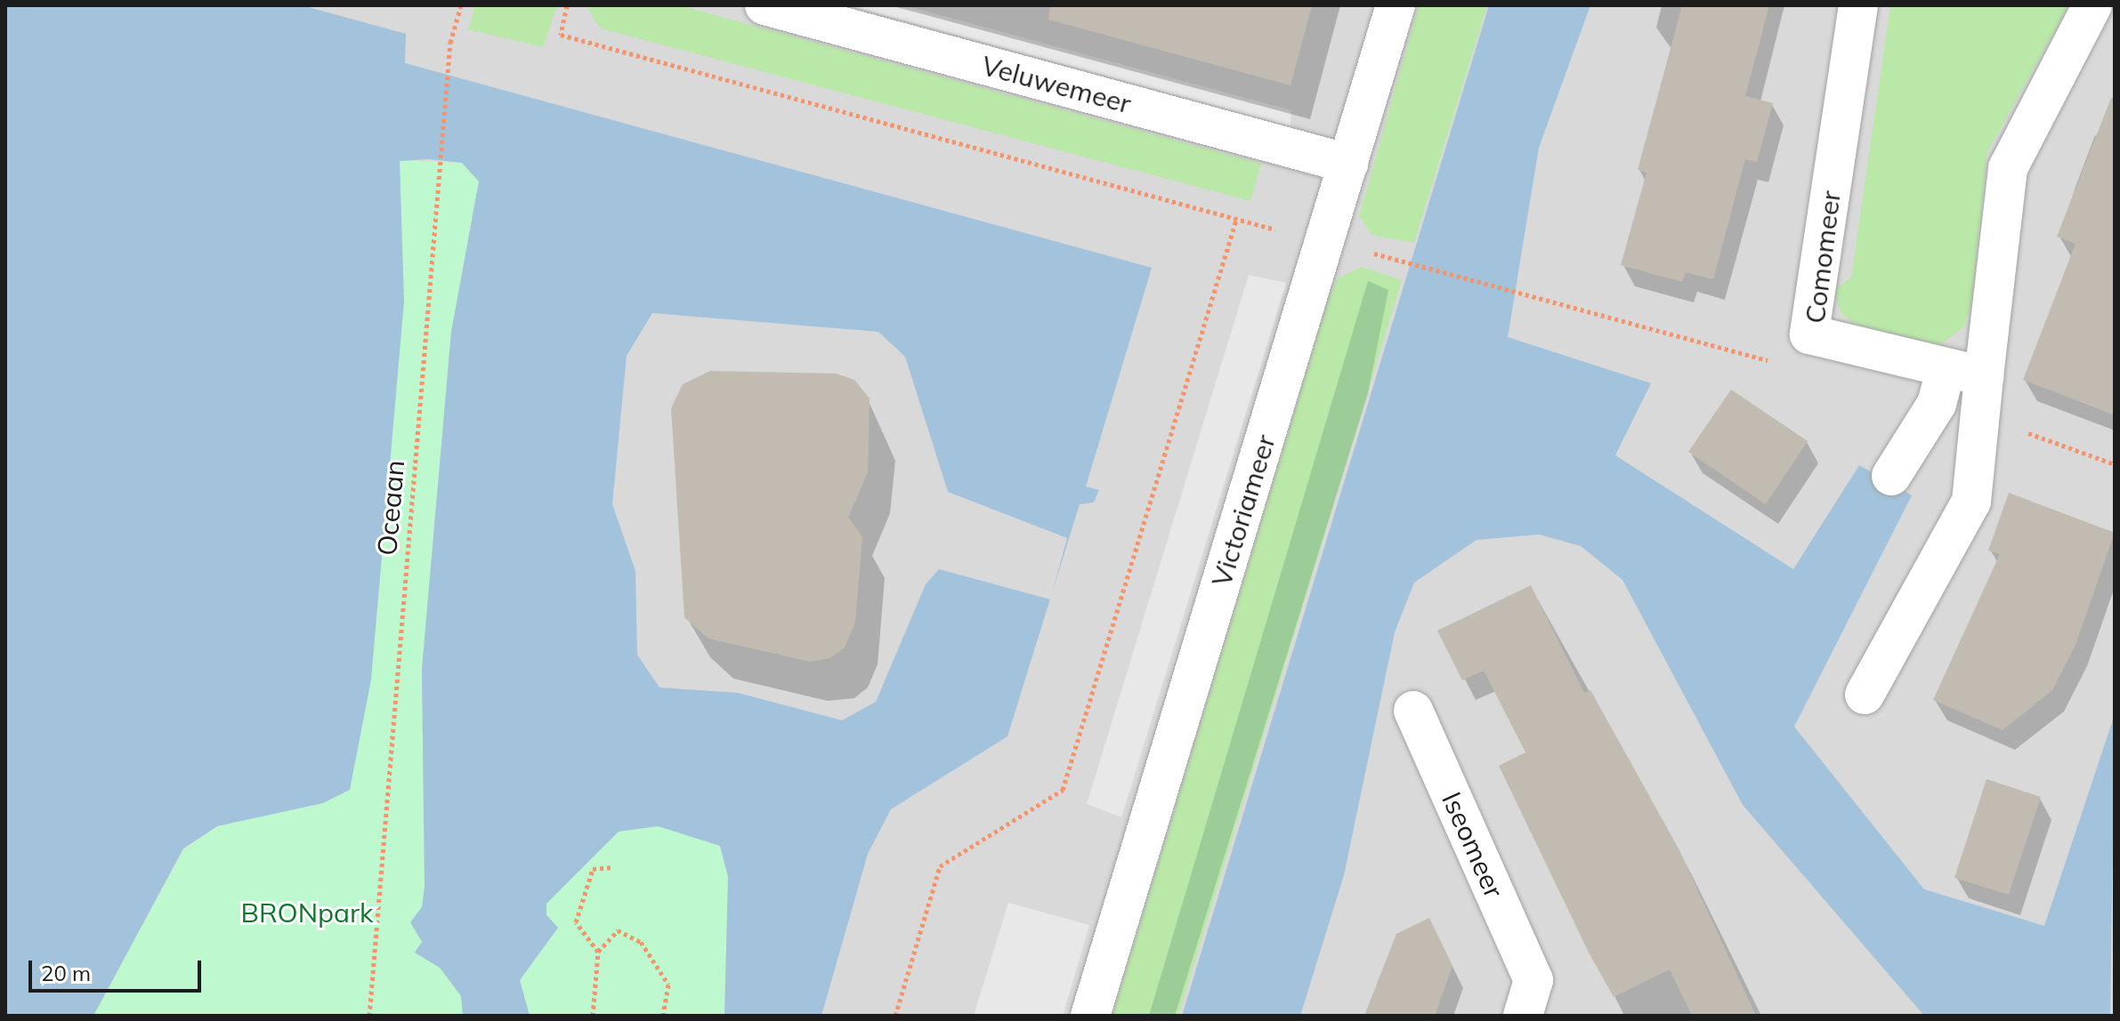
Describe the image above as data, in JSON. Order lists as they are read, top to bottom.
{
  "streets": {
    "street": [
      "Veluwemeer",
      "Comomeer",
      "Victoriameer",
      "Iseomeer"
    ],
    "path": ["Oceaan"]
  },
  "crossings": [
    ["Veluwemeer", "Victoriameer"]
  ],
  "parks": ["BRONpark"],
  "scale_bar": "20 m"
}
